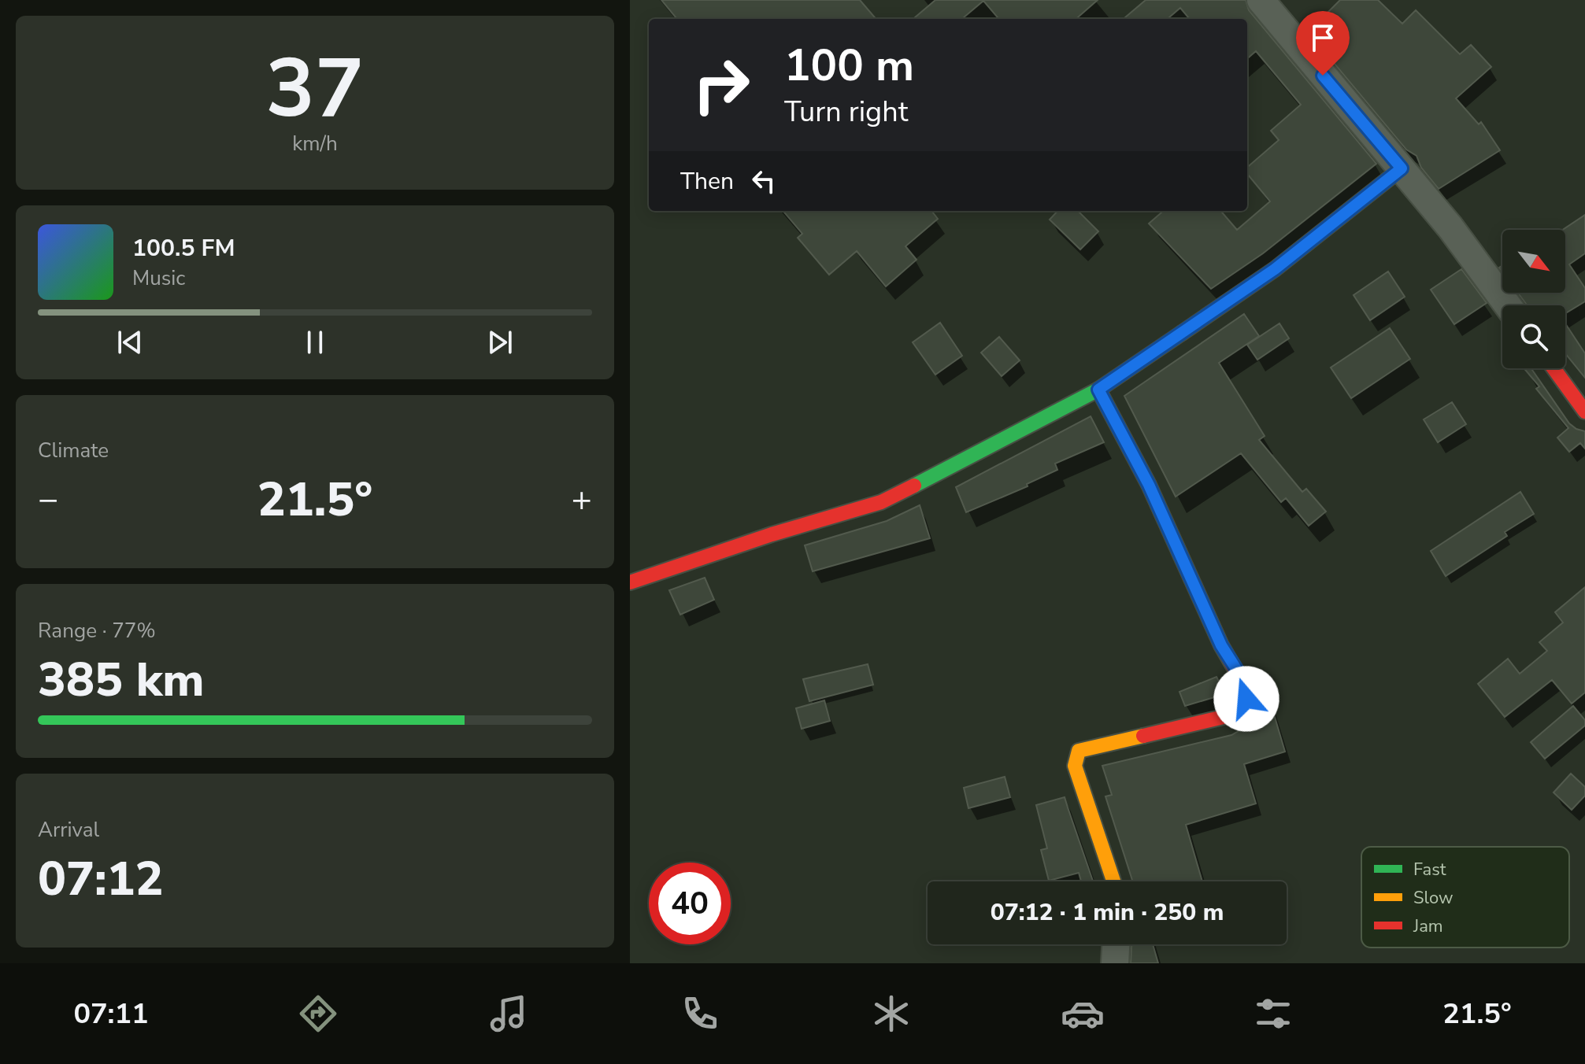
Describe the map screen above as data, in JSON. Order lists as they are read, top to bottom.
{
  "legend": ["Fast", "Slow", "Jam"],
  "north": "bottom right",
  "page": {
    "tile": [
      ["37", "km/h"],
      "Climate",
      ["Range · 77%", "385 km"],
      ["Arrival", "07:12"]
    ],
    "turn": ["100 m", "Turn right"],
    "then": "Then",
    "song": ["100.5 FM", "Music"],
    "heat": ["−", "21.5°", "+"],
    "limit": "40",
    "trip": "07:12 · 1 min · 250 m",
    "tabs": ["07:11", "21.5°"]
  }
}
